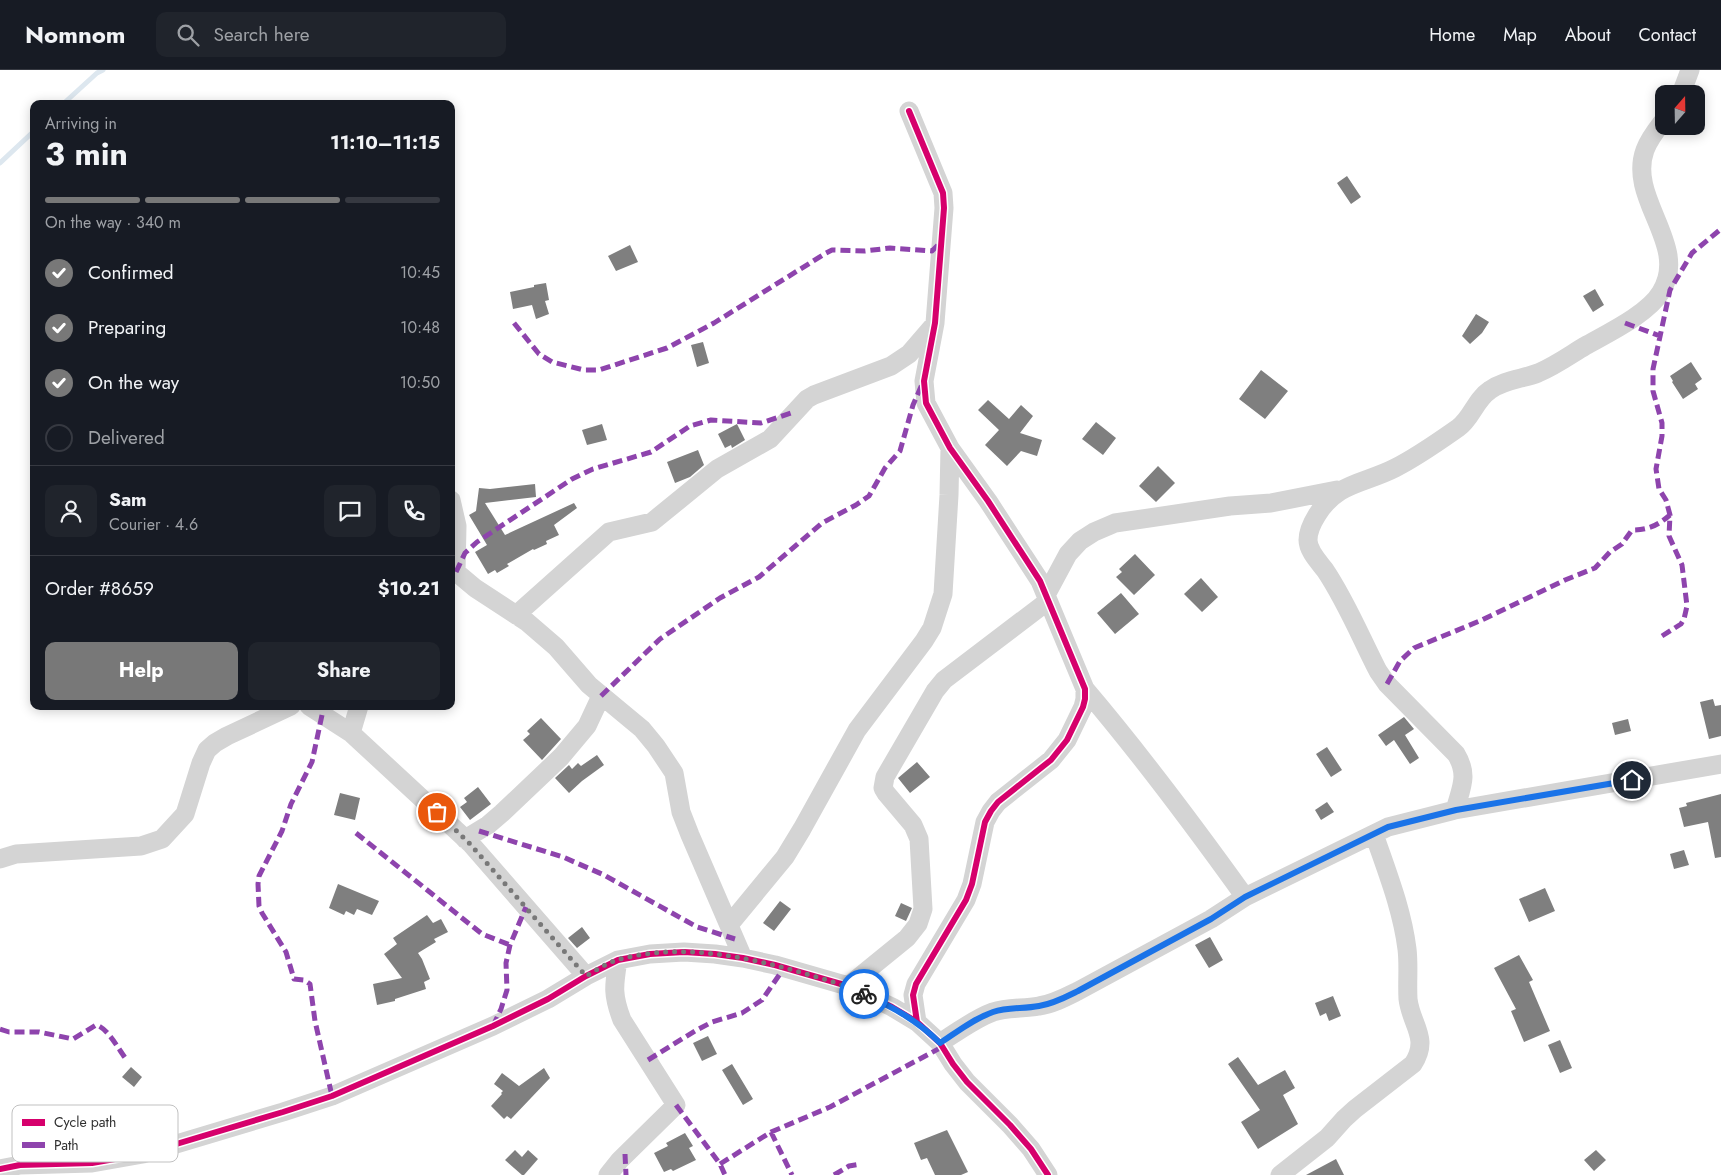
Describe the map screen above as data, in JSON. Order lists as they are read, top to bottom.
{
  "legend": ["Cycle path", "Path"],
  "north": "top",
  "page": {
    "header": "Nomnom",
    "search": "Search here",
    "nav": [
      "Home",
      "Map",
      "About",
      "Contact"
    ],
    "heading": ["3 min", "Arriving in", "11:10–11:15"],
    "panel": [
      "Sam",
      "Courier · 4.6",
      "Order #8659",
      "$10.21"
    ],
    "bar": "On the way · 340 m",
    "list": [
      ["Confirmed", "10:45"],
      ["Preparing", "10:48"],
      ["On the way", "10:50"],
      "Delivered"
    ],
    "buttons": ["Help", "Share"]
  }
}
